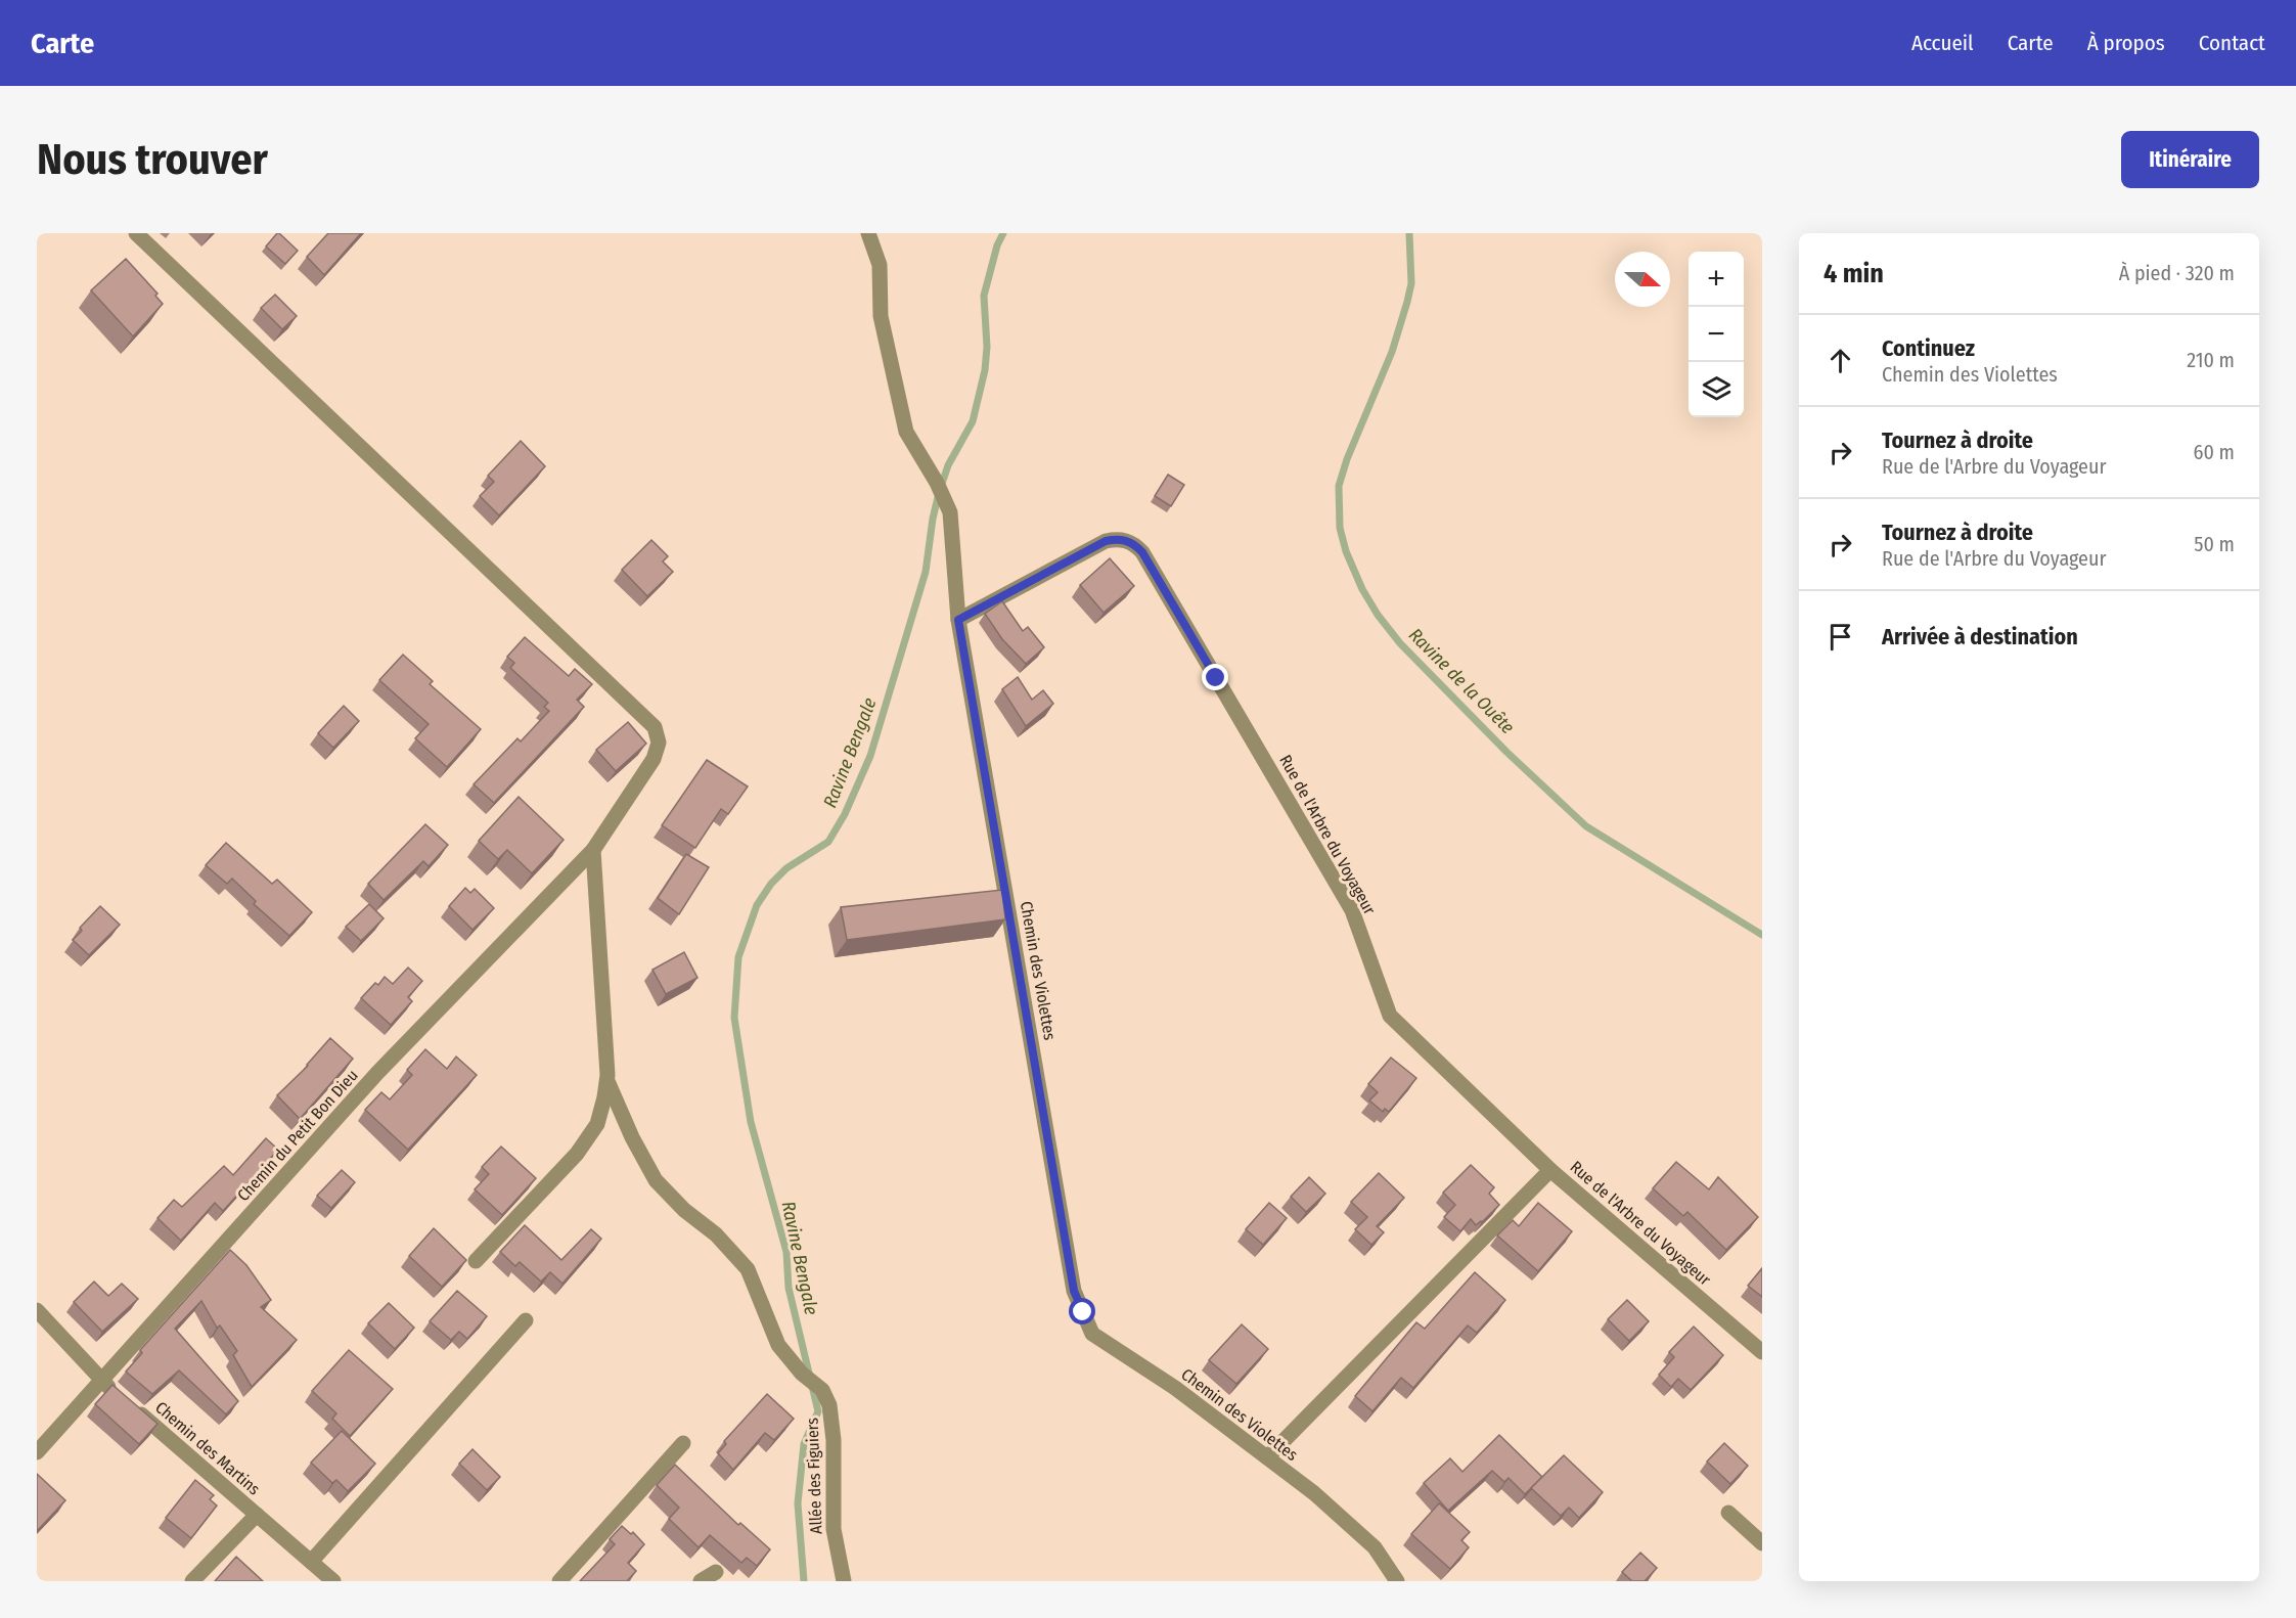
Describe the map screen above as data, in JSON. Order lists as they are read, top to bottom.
{
  "streets": {
    "street": [
      "Rue de l'Arbre du Voyageur",
      "Chemin des Violettes",
      "Chemin du Petit Bon Dieu",
      "Chemin des Martins",
      "Allée des Figuiers"
    ]
  },
  "crossings": [
    ["Rue de l'Arbre du Voyageur", "Chemin des Violettes"],
    ["Chemin du Petit Bon Dieu", "Chemin des Martins"]
  ],
  "water": ["Ravine de la Ouête", "Ravine Bengale"],
  "north": "right",
  "page": {
    "header": "Carte",
    "nav": [
      "Accueil",
      "Carte",
      "À propos",
      "Contact"
    ],
    "buttons": "Itinéraire",
    "title": "Nous trouver",
    "heading": ["4 min", "À pied · 320 m"],
    "map_buttons": ["+", "−"],
    "list": [
      ["Continuez", "Chemin des Violettes", "210 m"],
      ["Tournez à droite", "Rue de l'Arbre du Voyageur", "60 m"],
      ["Tournez à droite", "Rue de l'Arbre du Voyageur", "50 m"],
      "Arrivée à destination"
    ]
  }
}
